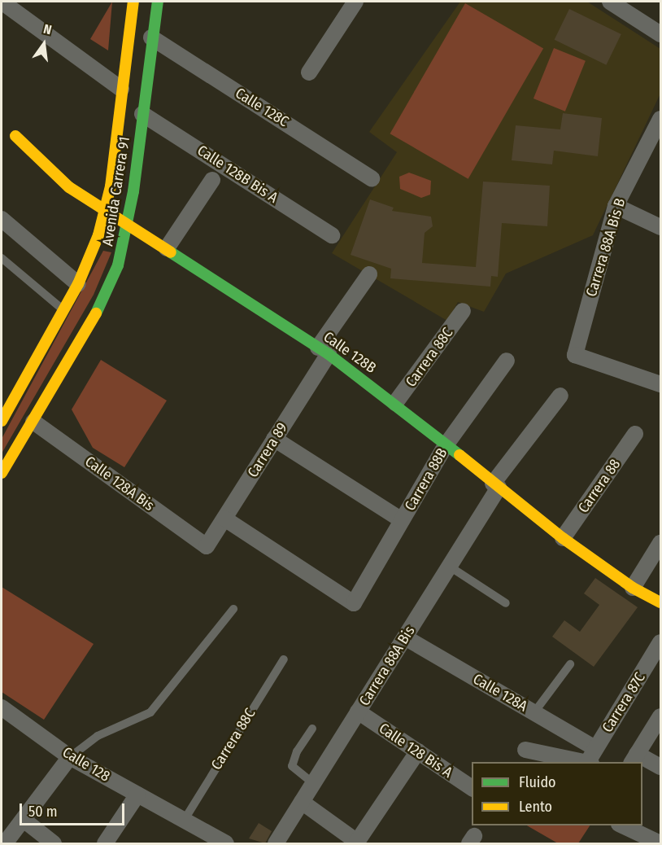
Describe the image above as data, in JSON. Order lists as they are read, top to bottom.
{
  "streets": {
    "main road": ["Avenida Carrera 91", "Calle 128B"],
    "street": [
      "Calle 128C",
      "Calle 128B Bis A",
      "Carrera 88A Bis B",
      "Carrera 88C",
      "Carrera 89",
      "Carrera 88B",
      "Calle 128A Bis",
      "Carrera 88",
      "Carrera 88A Bis",
      "Calle 128A",
      "Carrera 87C",
      "Calle 128 Bis A",
      "Calle 128"
    ]
  },
  "crossings": [
    ["Calle 128C", "Avenida Carrera 91"],
    ["Calle 128B Bis A", "Avenida Carrera 91"],
    ["Avenida Carrera 91", "Calle 128B"],
    ["Avenida Carrera 91", "Calle 128A Bis"],
    ["Calle 128B", "Carrera 88C"],
    ["Calle 128B", "Carrera 89"],
    ["Calle 128B", "Carrera 88B"],
    ["Calle 128B", "Carrera 88"],
    ["Calle 128B", "Carrera 88A Bis"],
    ["Carrera 88C", "Calle 128"],
    ["Carrera 89", "Carrera 88B"],
    ["Carrera 89", "Calle 128A Bis"],
    ["Carrera 88A Bis", "Calle 128A"],
    ["Carrera 88A Bis", "Calle 128 Bis A"],
    ["Calle 128A", "Carrera 87C"]
  ],
  "legend": ["Fluido", "Lento"],
  "scale_bar": "50 m",
  "north": "top"
}
